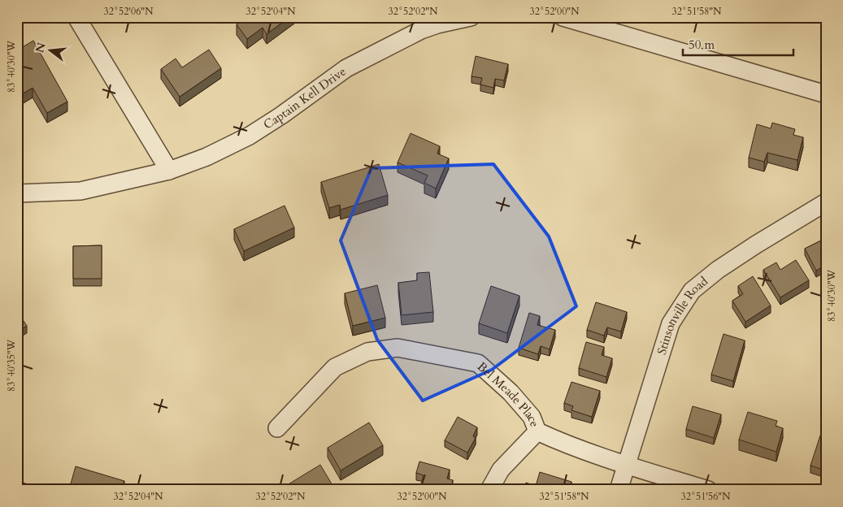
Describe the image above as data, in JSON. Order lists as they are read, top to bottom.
{
  "streets": {
    "street": ["Captain Kell Drive", "Stinsonville Road", "Bel Meade Place"]
  },
  "crossings": [
    ["Stinsonville Road", "Bel Meade Place"]
  ],
  "scale_bar": "50 m",
  "north": "left",
  "coordinates": [
    "32°52'06\"N",
    "32°52'04\"N",
    "32°52'02\"N",
    "32°52'00\"N",
    "32°51'58\"N",
    "83°40'30\"W",
    "83°40'35\"W",
    "32°51'56\"N"
  ]
}
